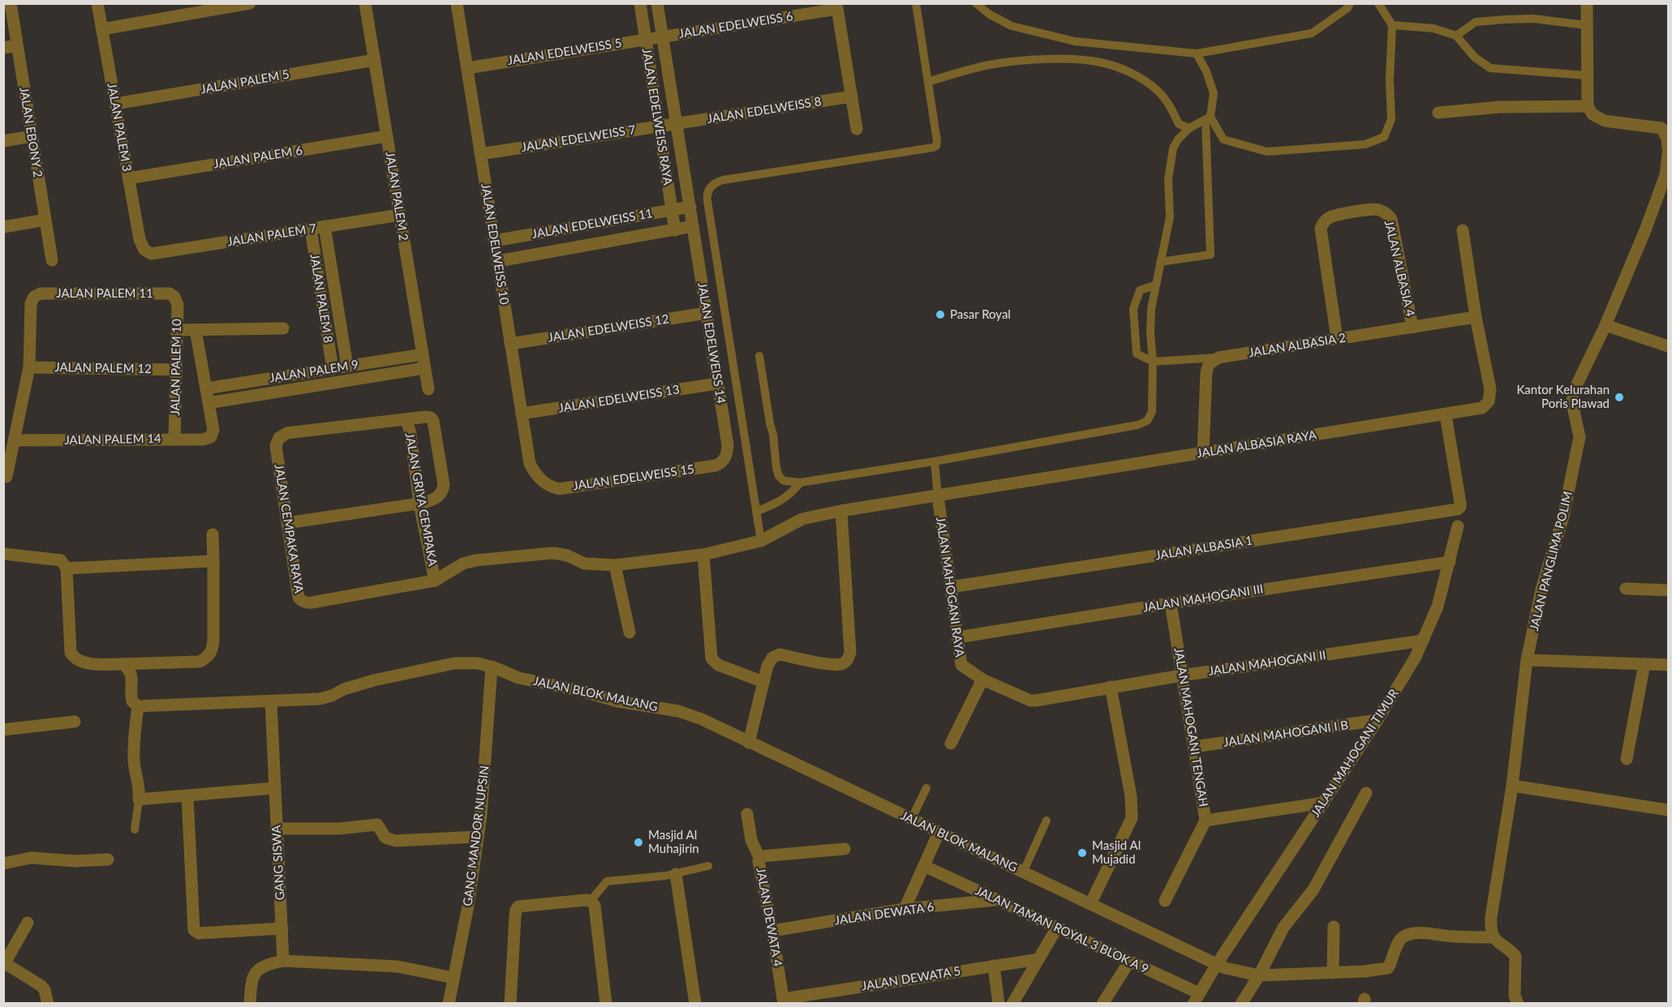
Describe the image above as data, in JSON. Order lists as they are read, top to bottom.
{
  "streets": {
    "street": [
      "JALAN EDELWEISS 6",
      "JALAN EDELWEISS 5",
      "JALAN PALEM 5",
      "JALAN EDELWEISS 8",
      "JALAN EDELWEISS RAYA",
      "JALAN PALEM 3",
      "JALAN EBONY 2",
      "JALAN EDELWEISS 7",
      "JALAN PALEM 6",
      "JALAN PALEM 2",
      "JALAN EDELWEISS 11",
      "JALAN PALEM 7",
      "JALAN EDELWEISS 10",
      "JALAN ALBASIA 4",
      "JALAN PALEM 11",
      "JALAN PALEM 8",
      "JALAN EDELWEISS 12",
      "JALAN EDELWEISS 14",
      "JALAN ALBASIA 2",
      "JALAN PALEM 10",
      "JALAN PALEM 12",
      "JALAN PALEM 9",
      "JALAN EDELWEISS 13",
      "JALAN PALEM 14",
      "JALAN ALBASIA RAYA",
      "JALAN EDELWEISS 15",
      "JALAN GRIYA CEMPAKA",
      "JALAN CEMPAKA RAYA",
      "JALAN ALBASIA 1",
      "JALAN PANGLIMA POLIM",
      "JALAN MAHOGANI RAYA",
      "JALAN MAHOGANI III",
      "JALAN MAHOGANI II",
      "JALAN BLOK MALANG",
      "JALAN MAHOGANI TENGAH",
      "JALAN MAHOGANI I B",
      "JALAN MAHOGANI TIMUR",
      "GANG MANDOR NUPSIN",
      "GANG SISWA",
      "JALAN DEWATA 6",
      "JALAN DEWATA 4",
      "JALAN TAMAN ROYAL 3 BLOK A 9",
      "JALAN DEWATA 5"
    ]
  },
  "crossings": [
    ["JALAN EDELWEISS 6", "JALAN EDELWEISS 5"],
    ["JALAN EDELWEISS 6", "JALAN EDELWEISS RAYA"],
    ["JALAN EDELWEISS 5", "JALAN EDELWEISS RAYA"],
    ["JALAN EDELWEISS 5", "JALAN EDELWEISS 10"],
    ["JALAN PALEM 5", "JALAN PALEM 3"],
    ["JALAN PALEM 5", "JALAN PALEM 2"],
    ["JALAN EDELWEISS 8", "JALAN EDELWEISS RAYA"],
    ["JALAN EDELWEISS 8", "JALAN EDELWEISS 7"],
    ["JALAN EDELWEISS RAYA", "JALAN EDELWEISS 7"],
    ["JALAN EDELWEISS RAYA", "JALAN EDELWEISS 11"],
    ["JALAN EDELWEISS RAYA", "JALAN EDELWEISS 14"],
    ["JALAN PALEM 3", "JALAN PALEM 6"],
    ["JALAN PALEM 3", "JALAN PALEM 7"],
    ["JALAN EDELWEISS 7", "JALAN EDELWEISS 10"],
    ["JALAN PALEM 6", "JALAN PALEM 2"],
    ["JALAN PALEM 2", "JALAN PALEM 7"],
    ["JALAN PALEM 2", "JALAN PALEM 9"],
    ["JALAN EDELWEISS 11", "JALAN EDELWEISS 10"],
    ["JALAN EDELWEISS 11", "JALAN EDELWEISS 14"],
    ["JALAN PALEM 7", "JALAN PALEM 8"],
    ["JALAN EDELWEISS 10", "JALAN EDELWEISS 12"],
    ["JALAN EDELWEISS 10", "JALAN EDELWEISS 13"],
    ["JALAN EDELWEISS 10", "JALAN EDELWEISS 15"],
    ["JALAN ALBASIA 4", "JALAN ALBASIA 2"],
    ["JALAN PALEM 11", "JALAN PALEM 10"],
    ["JALAN PALEM 11", "JALAN PALEM 12"],
    ["JALAN PALEM 8", "JALAN PALEM 9"],
    ["JALAN EDELWEISS 12", "JALAN EDELWEISS 14"],
    ["JALAN EDELWEISS 14", "JALAN EDELWEISS 13"],
    ["JALAN EDELWEISS 14", "JALAN EDELWEISS 15"],
    ["JALAN ALBASIA 2", "JALAN ALBASIA RAYA"],
    ["JALAN PALEM 10", "JALAN PALEM 12"],
    ["JALAN PALEM 10", "JALAN PALEM 9"],
    ["JALAN PALEM 10", "JALAN PALEM 14"],
    ["JALAN ALBASIA RAYA", "JALAN CEMPAKA RAYA"],
    ["JALAN ALBASIA RAYA", "JALAN ALBASIA 1"],
    ["JALAN ALBASIA RAYA", "JALAN MAHOGANI RAYA"],
    ["JALAN GRIYA CEMPAKA", "JALAN CEMPAKA RAYA"],
    ["JALAN CEMPAKA RAYA", "JALAN MAHOGANI RAYA"],
    ["JALAN ALBASIA 1", "JALAN MAHOGANI RAYA"],
    ["JALAN PANGLIMA POLIM", "JALAN BLOK MALANG"],
    ["JALAN MAHOGANI RAYA", "JALAN MAHOGANI III"],
    ["JALAN MAHOGANI III", "JALAN MAHOGANI TENGAH"],
    ["JALAN MAHOGANI III", "JALAN MAHOGANI TIMUR"],
    ["JALAN MAHOGANI II", "JALAN MAHOGANI TENGAH"],
    ["JALAN MAHOGANI II", "JALAN MAHOGANI TIMUR"],
    ["JALAN BLOK MALANG", "JALAN MAHOGANI TIMUR"],
    ["JALAN BLOK MALANG", "GANG MANDOR NUPSIN"],
    ["JALAN BLOK MALANG", "GANG SISWA"],
    ["JALAN MAHOGANI TENGAH", "JALAN MAHOGANI I B"],
    ["JALAN MAHOGANI I B", "JALAN MAHOGANI TIMUR"],
    ["JALAN MAHOGANI TIMUR", "JALAN TAMAN ROYAL 3 BLOK A 9"],
    ["JALAN DEWATA 6", "JALAN DEWATA 4"],
    ["JALAN DEWATA 6", "JALAN TAMAN ROYAL 3 BLOK A 9"],
    ["JALAN DEWATA 4", "JALAN DEWATA 5"]
  ],
  "places": [
    "Pasar Royal",
    "Kantor Kelurahan Poris Plawad",
    "Masjid Al Muhajirin",
    "Masjid Al Mujadid"
  ]
}
